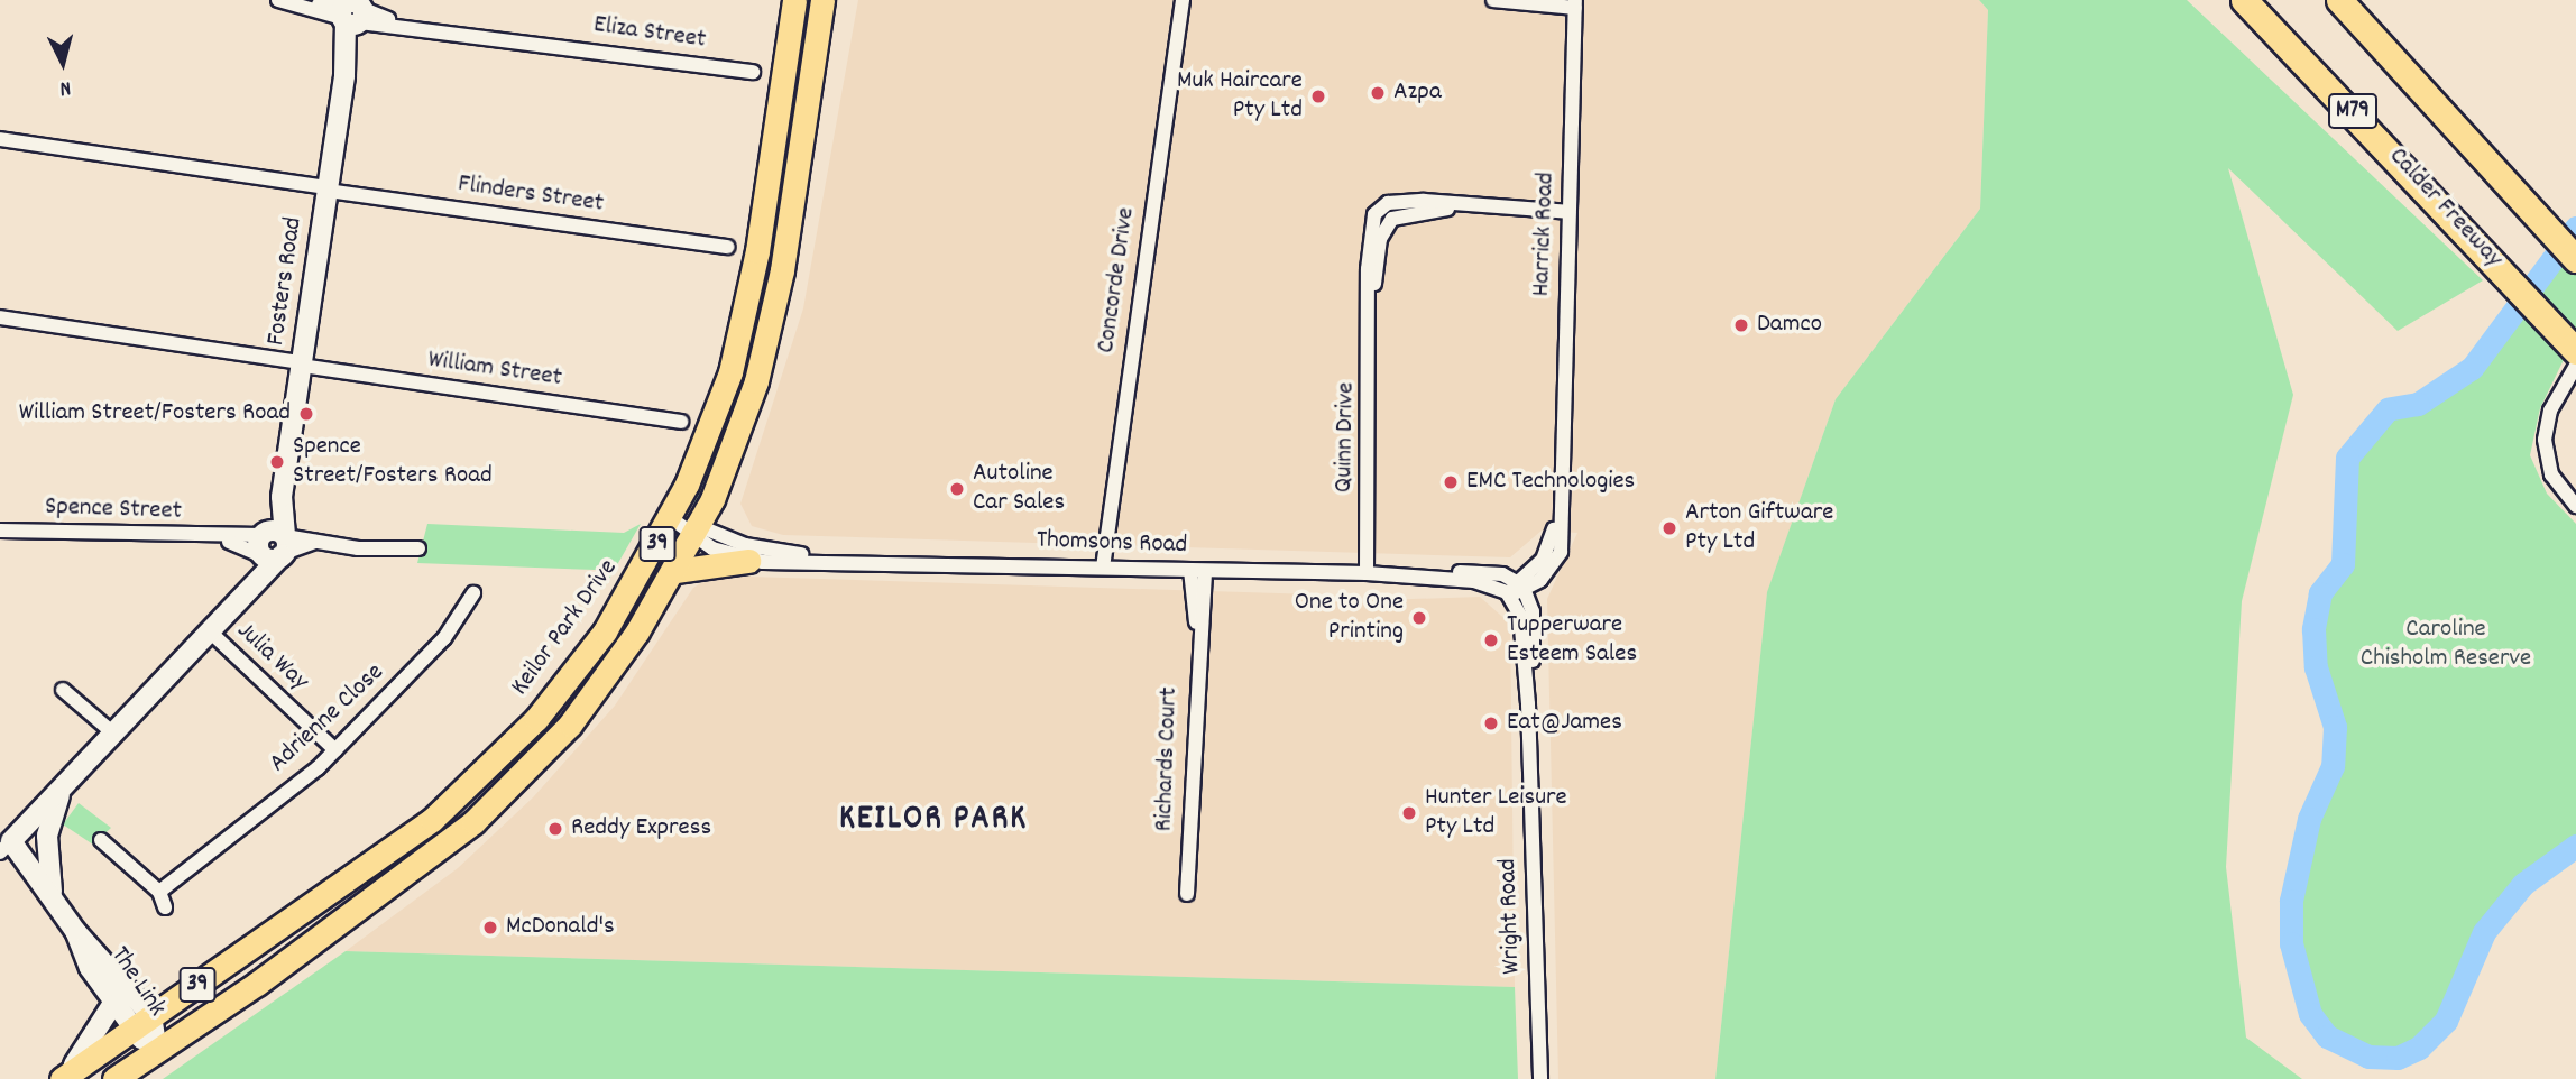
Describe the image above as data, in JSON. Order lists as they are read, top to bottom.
{
  "streets": {
    "highway": ["M79", "Calder Freeway"],
    "main road": ["39", "Keilor Park Drive"],
    "street": [
      "Eliza Street",
      "Flinders Street",
      "Harrick Road",
      "Concorde Drive",
      "Fosters Road",
      "William Street",
      "Quinn Drive",
      "Spence Street",
      "Thomsons Road",
      "Julia Way",
      "Adrienne Close",
      "Richards Court",
      "Wright Road",
      "The Link"
    ]
  },
  "crossings": [
    ["Eliza Street", "Fosters Road"],
    ["Flinders Street", "Fosters Road"],
    ["Harrick Road", "Quinn Drive"],
    ["Harrick Road", "Thomsons Road"],
    ["Harrick Road", "Wright Road"],
    ["Concorde Drive", "Thomsons Road"],
    ["Fosters Road", "William Street"],
    ["Fosters Road", "Spence Street"],
    ["Quinn Drive", "Thomsons Road"],
    ["39", "Thomsons Road"],
    ["39", "The Link"],
    ["Thomsons Road", "Keilor Park Drive"],
    ["Thomsons Road", "Richards Court"],
    ["Thomsons Road", "Wright Road"],
    ["Keilor Park Drive", "The Link"],
    ["Julia Way", "Adrienne Close"]
  ],
  "districts": ["KEILOR PARK"],
  "parks": ["Caroline Chisholm Reserve"],
  "places": [
    "Azpa",
    "Muk Haircare Pty Ltd",
    "Damco",
    "William Street/Fosters Road",
    "Spence Street/Fosters Road",
    "EMC Technologies",
    "Autoline Car Sales",
    "Arton Giftware Pty Ltd",
    "One to One Printing",
    "Tupperware Esteem Sales",
    "Eat@James",
    "Hunter Leisure Pty Ltd",
    "Reddy Express",
    "McDonald's"
  ],
  "north": "bottom"
}
